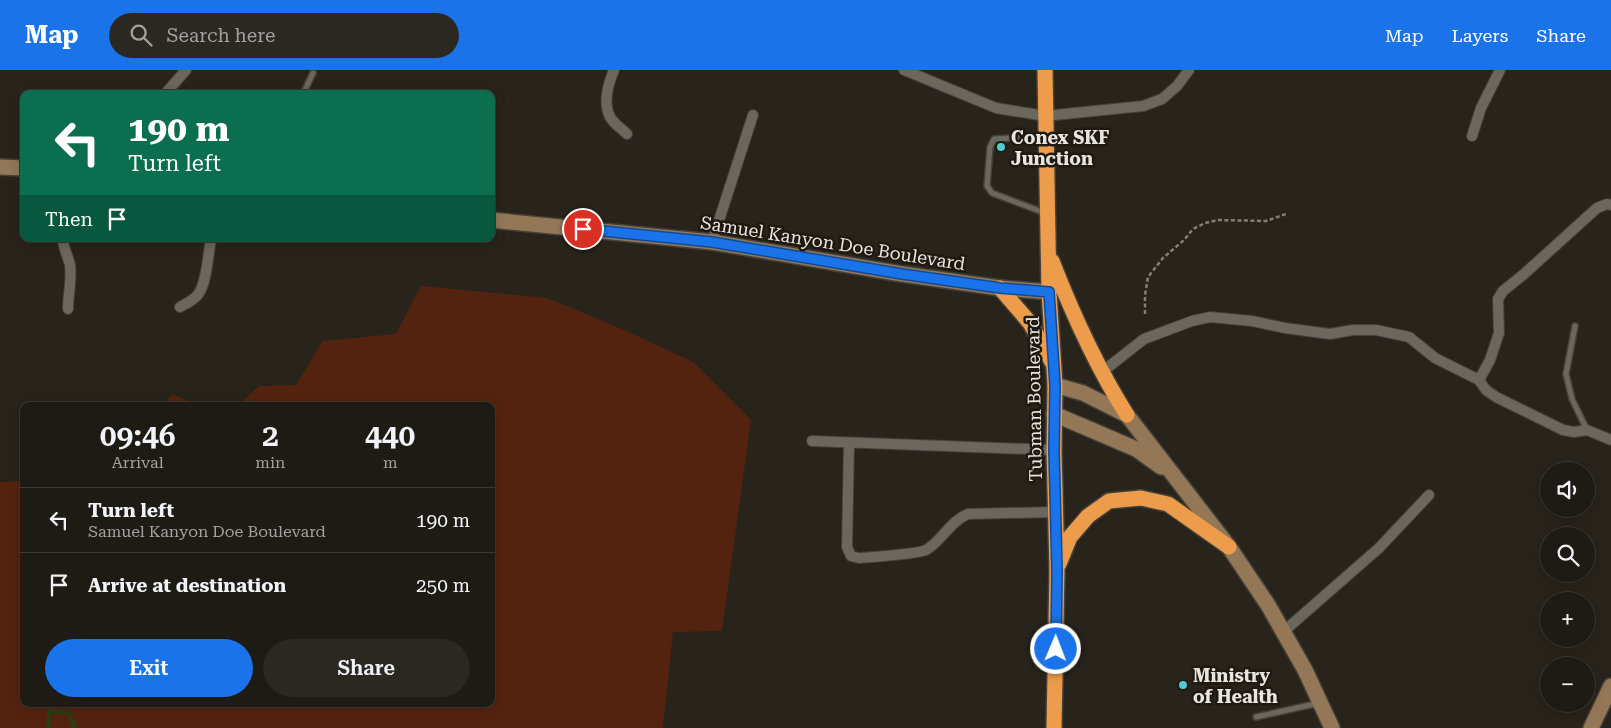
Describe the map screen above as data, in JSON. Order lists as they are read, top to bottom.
{
  "streets": {
    "highway": ["Tubman Boulevard"],
    "street": ["Samuel Kanyon Doe Boulevard"]
  },
  "crossings": [
    ["Samuel Kanyon Doe Boulevard", "Tubman Boulevard"]
  ],
  "places": ["Conex SKF Junction", "Ministry of Health"],
  "page": {
    "header": "Map",
    "search": "Search here",
    "nav": ["Map", "Layers", "Share"],
    "turn": ["190 m", "Turn left"],
    "then": "Then",
    "eta": [
      "09:46",
      "Arrival",
      "2",
      "min",
      "440",
      "m"
    ],
    "map_buttons": ["+", "−"],
    "list": [
      {
        "name": "Turn left",
        "note": "Samuel Kanyon Doe Boulevard",
        "value": "190 m"
      },
      {
        "name": "Arrive at destination",
        "value": "250 m"
      }
    ],
    "buttons": ["Exit", "Share"]
  }
}
